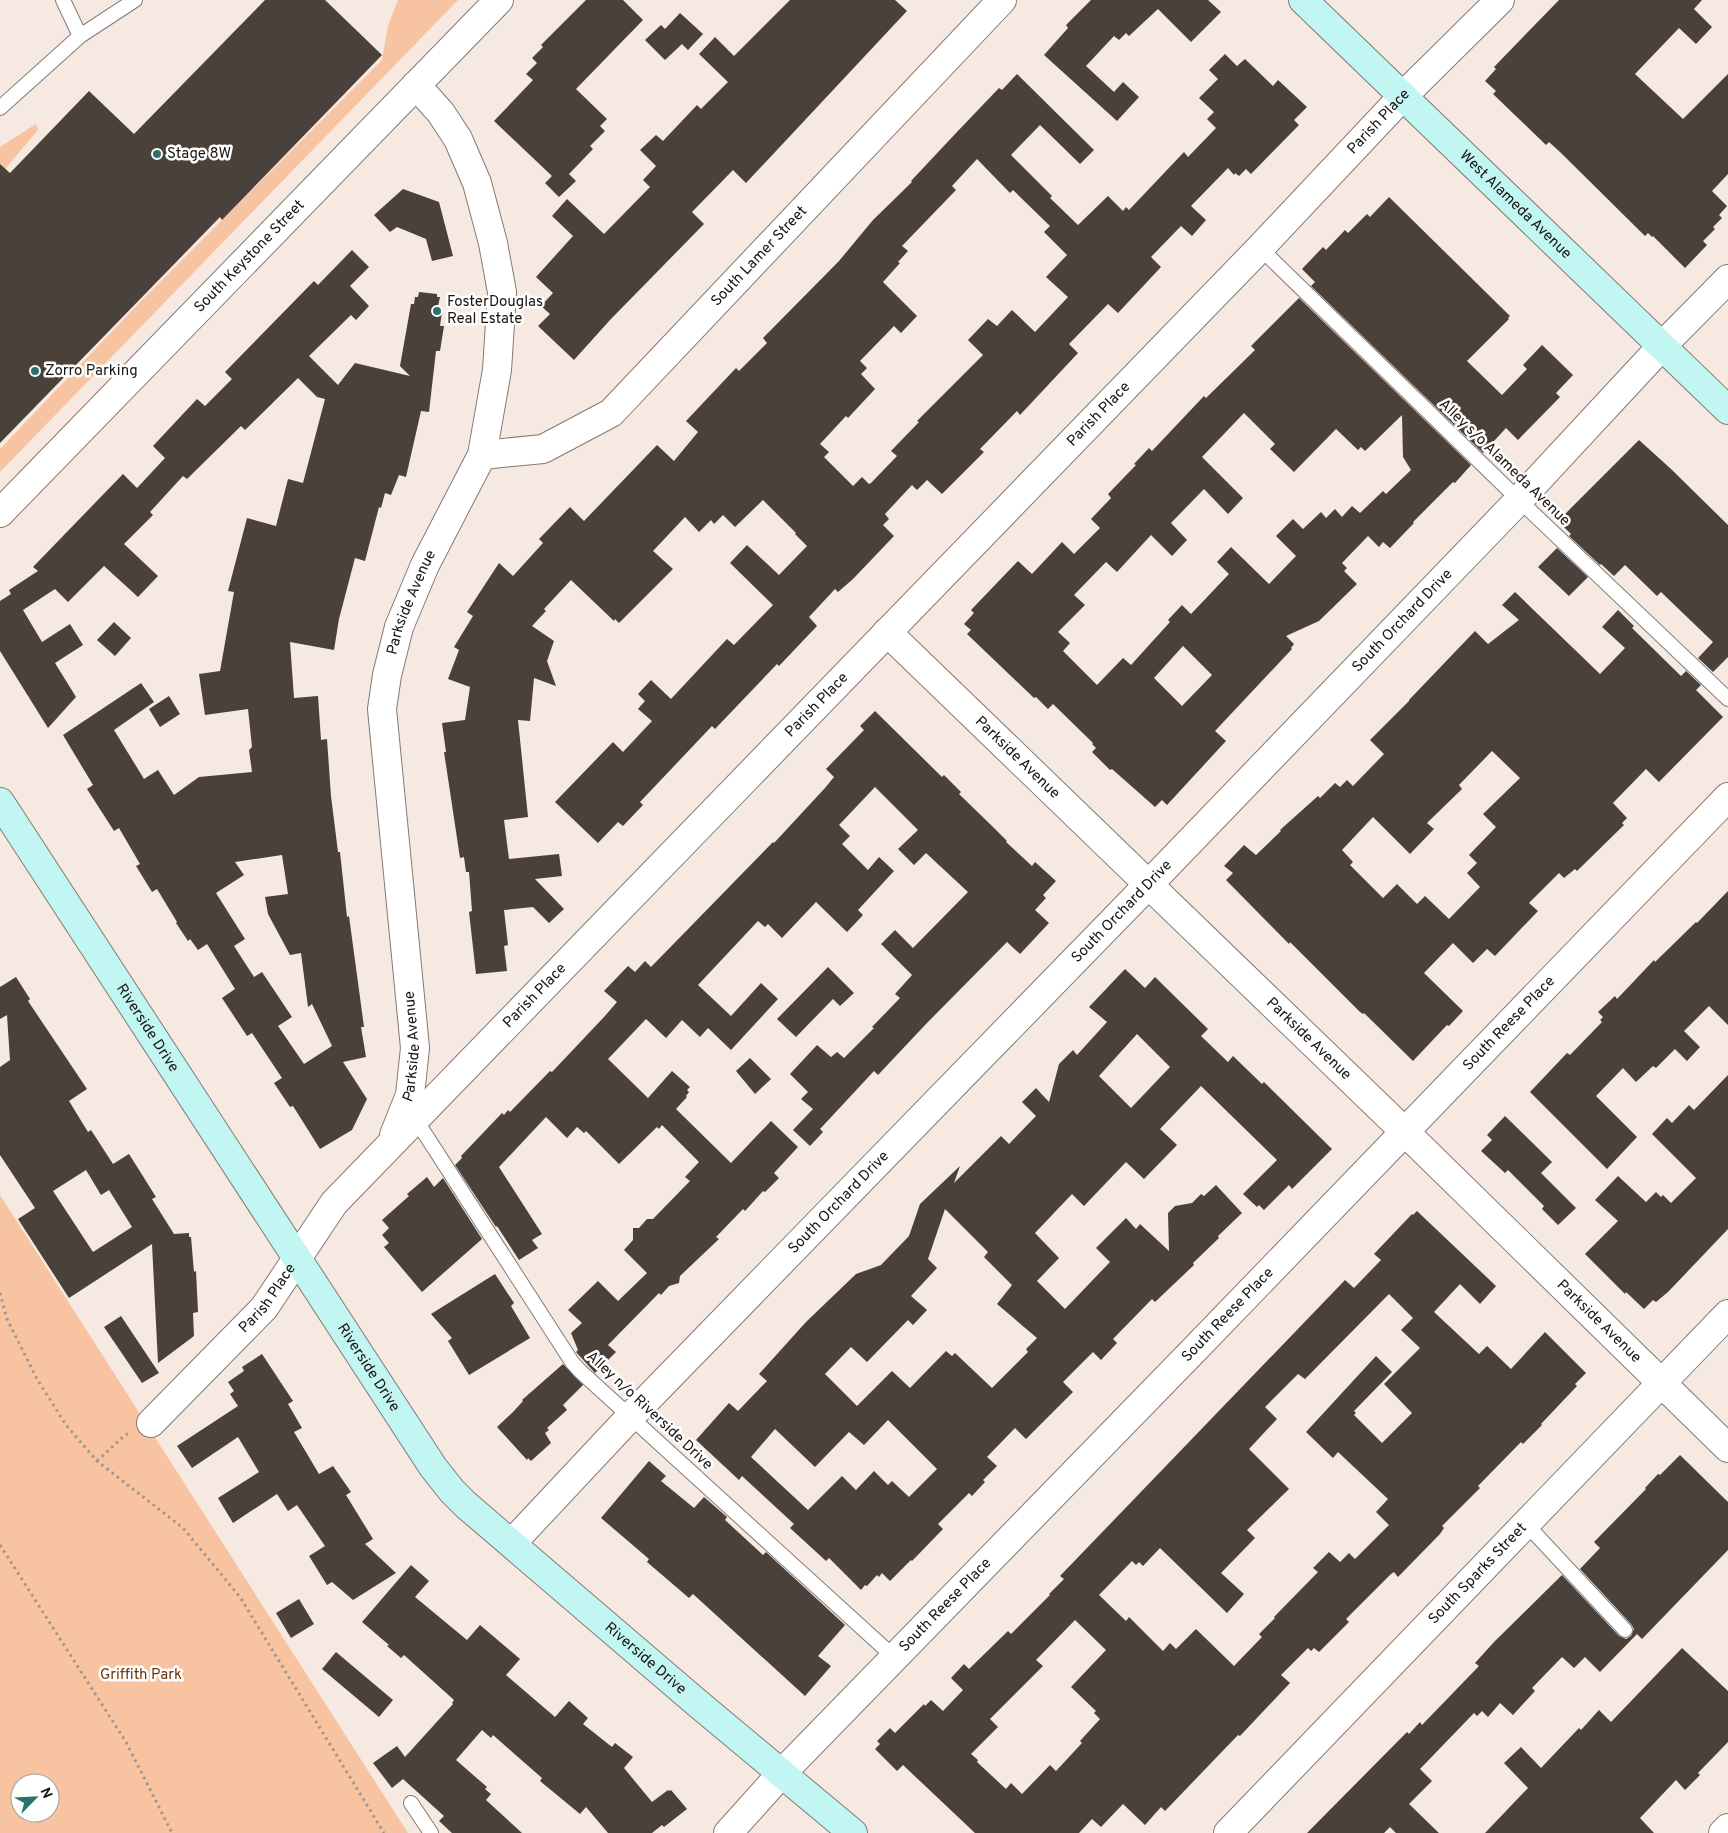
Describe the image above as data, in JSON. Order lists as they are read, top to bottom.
{
  "streets": {
    "main road": ["West Alameda Avenue", "Riverside Drive"],
    "street": [
      "Parish Place",
      "South Keystone Street",
      "South Lamer Street",
      "Parkside Avenue",
      "South Orchard Drive",
      "South Reese Place",
      "South Sparks Street"
    ],
    "lane": ["Alley s/o Alameda Avenue", "Alley n/o Riverside Drive"]
  },
  "crossings": [
    ["Parish Place", "West Alameda Avenue"],
    ["Parish Place", "Alley s/o Alameda Avenue"],
    ["Parish Place", "Parkside Avenue"],
    ["Parish Place", "Riverside Drive"],
    ["Parish Place", "Alley n/o Riverside Drive"],
    ["West Alameda Avenue", "South Orchard Drive"],
    ["South Keystone Street", "Parkside Avenue"],
    ["South Lamer Street", "Parkside Avenue"],
    ["Alley s/o Alameda Avenue", "South Orchard Drive"],
    ["Parkside Avenue", "South Orchard Drive"],
    ["Parkside Avenue", "South Reese Place"],
    ["Parkside Avenue", "South Sparks Street"],
    ["South Orchard Drive", "Riverside Drive"],
    ["South Orchard Drive", "Alley n/o Riverside Drive"],
    ["South Reese Place", "Riverside Drive"],
    ["South Reese Place", "Alley n/o Riverside Drive"]
  ],
  "parks": ["Griffith Park"],
  "places": ["Stage 8W", "FosterDouglas Real Estate", "Zorro Parking"],
  "north": "top right"
}
